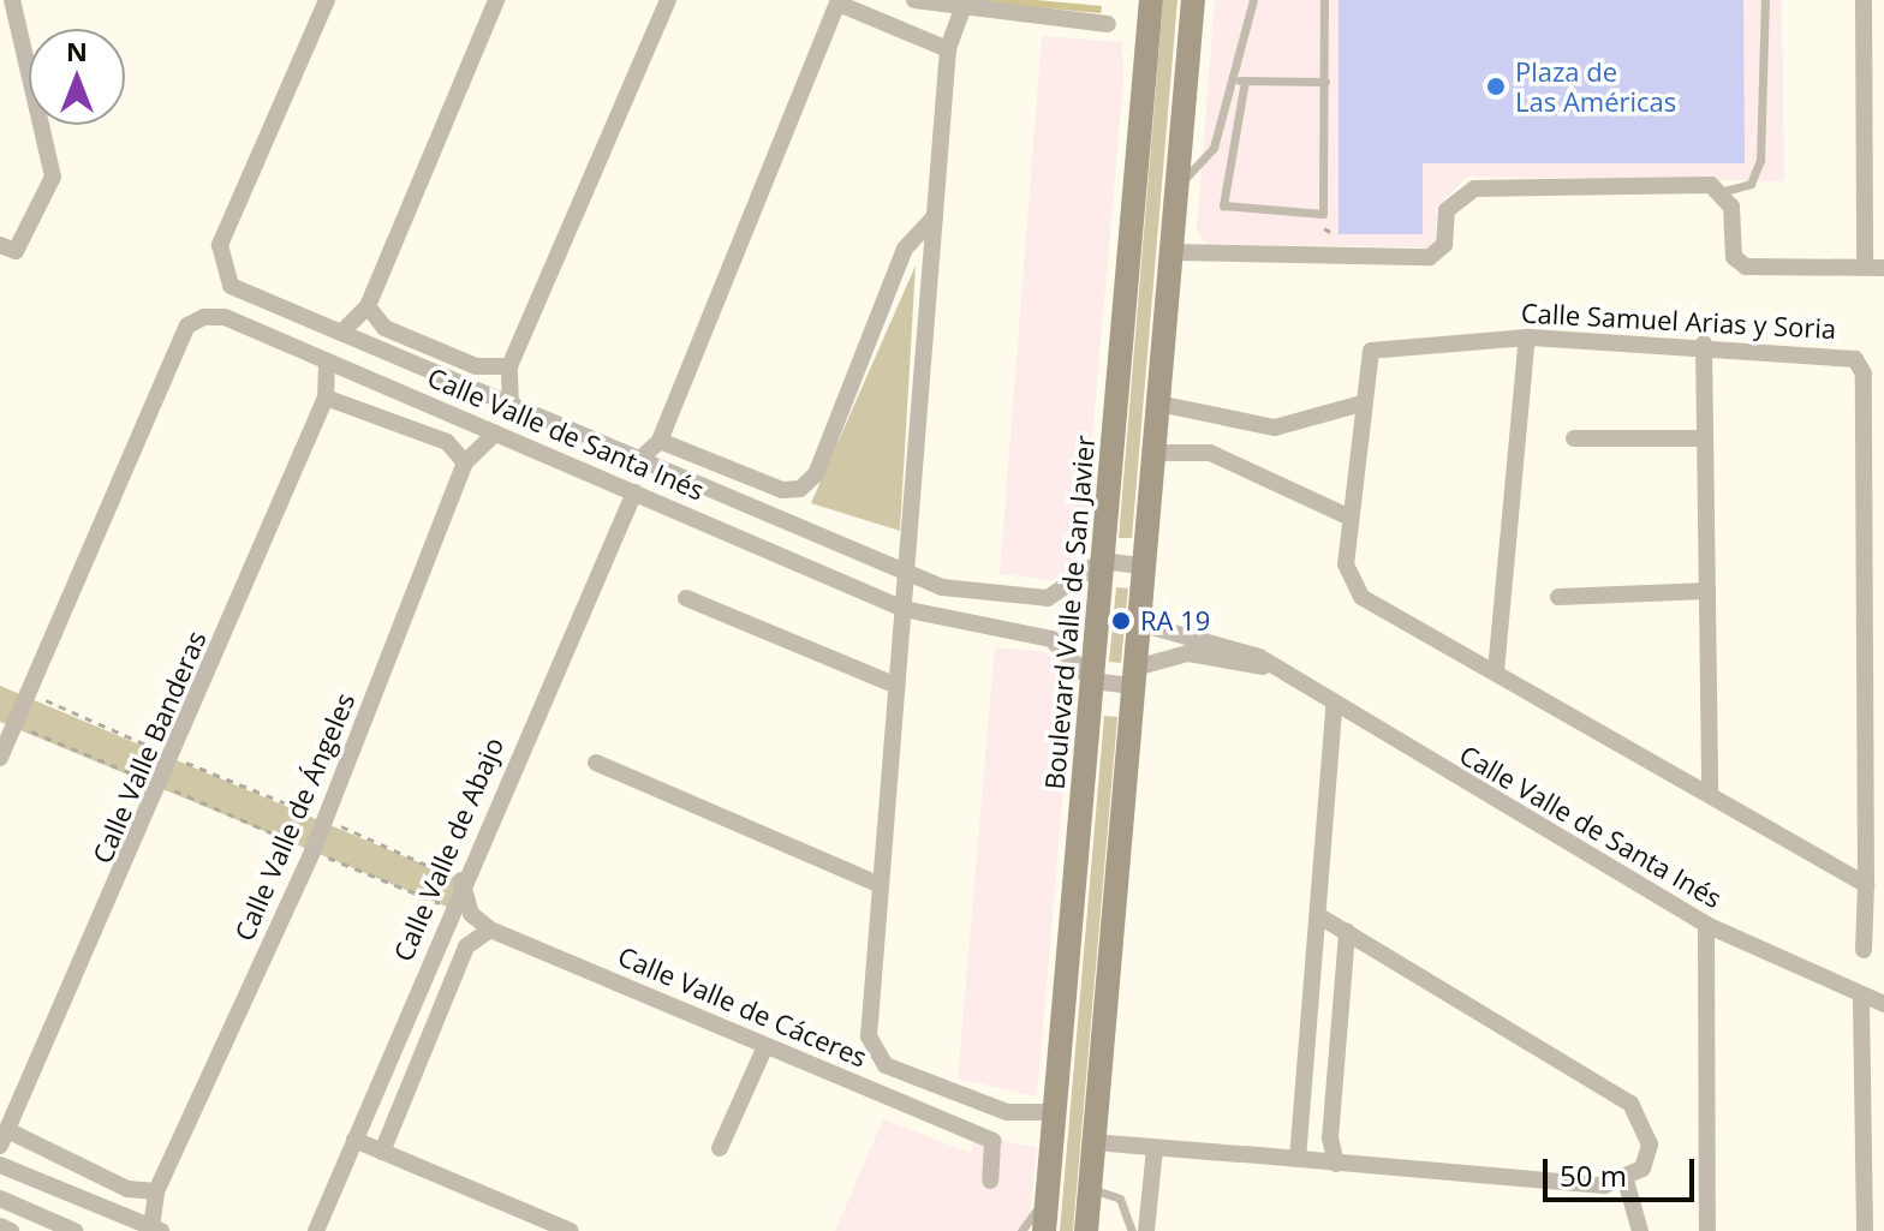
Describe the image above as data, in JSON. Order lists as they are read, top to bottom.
{
  "streets": {
    "main road": ["Boulevard Valle de San Javier"],
    "street": [
      "Calle Samuel Arias y Soria",
      "Calle Valle de Santa Inés",
      "Calle Valle Banderas",
      "Calle Valle de Ángeles",
      "Calle Valle de Abajo",
      "Calle Valle de Cáceres"
    ]
  },
  "crossings": [
    ["Calle Valle de Santa Inés", "Boulevard Valle de San Javier"],
    ["Calle Valle de Santa Inés", "Calle Valle Banderas"],
    ["Calle Valle de Santa Inés", "Calle Valle de Ángeles"],
    ["Calle Valle de Santa Inés", "Calle Valle de Abajo"],
    ["Boulevard Valle de San Javier", "Calle Valle de Cáceres"],
    ["Calle Valle de Abajo", "Calle Valle de Cáceres"]
  ],
  "places": ["Plaza de Las Américas", "RA 19"],
  "scale_bar": "50 m",
  "north": "top"
}
